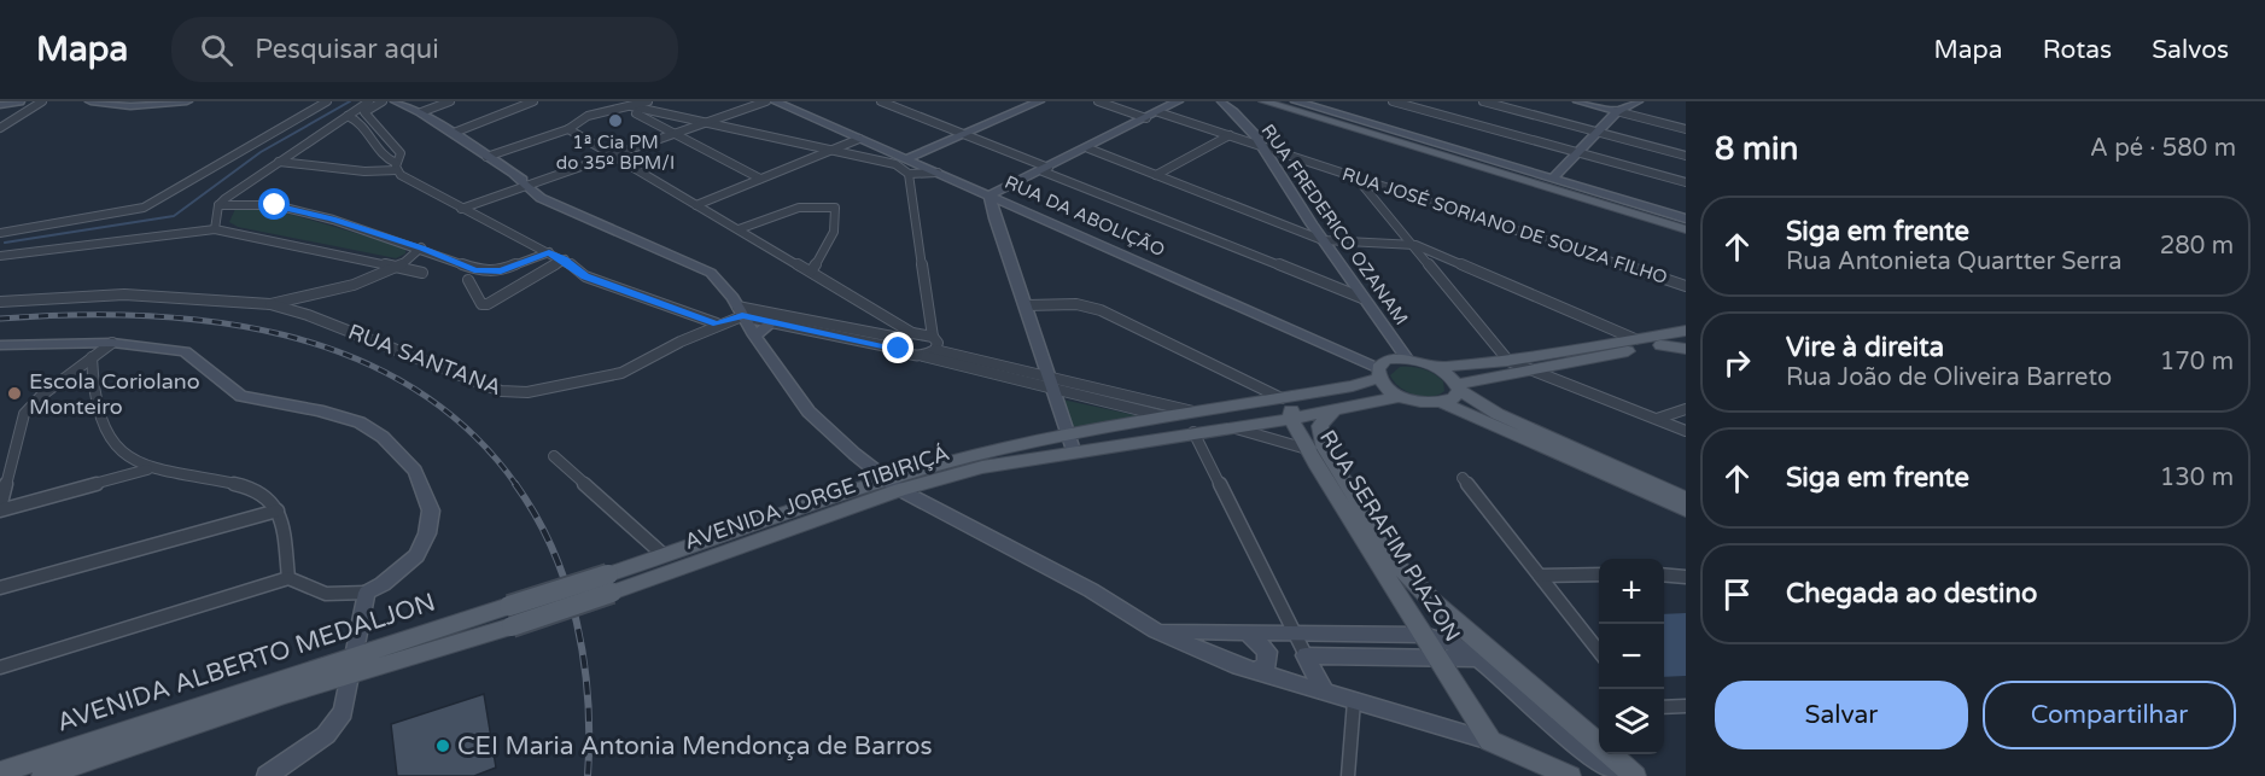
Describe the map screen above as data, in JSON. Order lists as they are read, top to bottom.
{
  "streets": {
    "main road": [
      "RUA DA ABOLIÇÃO",
      "RUA FREDERICO OZANAM",
      "AVENIDA JORGE TIBIRIÇÁ",
      "RUA SERAFIM PIAZON",
      "AVENIDA ALBERTO MEDALJON"
    ],
    "street": ["RUA JOSÉ SORIANO DE SOUZA FILHO", "RUA SANTANA"]
  },
  "crossings": [
    ["RUA DA ABOLIÇÃO", "AVENIDA JORGE TIBIRIÇÁ"],
    ["RUA FREDERICO OZANAM", "RUA JOSÉ SORIANO DE SOUZA FILHO"],
    ["RUA FREDERICO OZANAM", "AVENIDA JORGE TIBIRIÇÁ"],
    ["AVENIDA JORGE TIBIRIÇÁ", "RUA SERAFIM PIAZON"],
    ["AVENIDA JORGE TIBIRIÇÁ", "AVENIDA ALBERTO MEDALJON"]
  ],
  "places": ["1ª Cia PM do 35º BPM/I", "Escola Coriolano Monteiro", "CEI Maria Antonia Mendonça de Barros"],
  "page": {
    "header": "Mapa",
    "search": "Pesquisar aqui",
    "nav": ["Mapa", "Rotas", "Salvos"],
    "heading": ["8 min", "A pé · 580 m"],
    "list": [
      ["Siga em frente", "Rua Antonieta Quartter Serra", "280 m"],
      ["Vire à direita", "Rua João de Oliveira Barreto", "170 m"],
      ["Siga em frente", "130 m"],
      "Chegada ao destino"
    ],
    "map_buttons": ["+", "−"],
    "buttons": ["Salvar", "Compartilhar"]
  }
}
